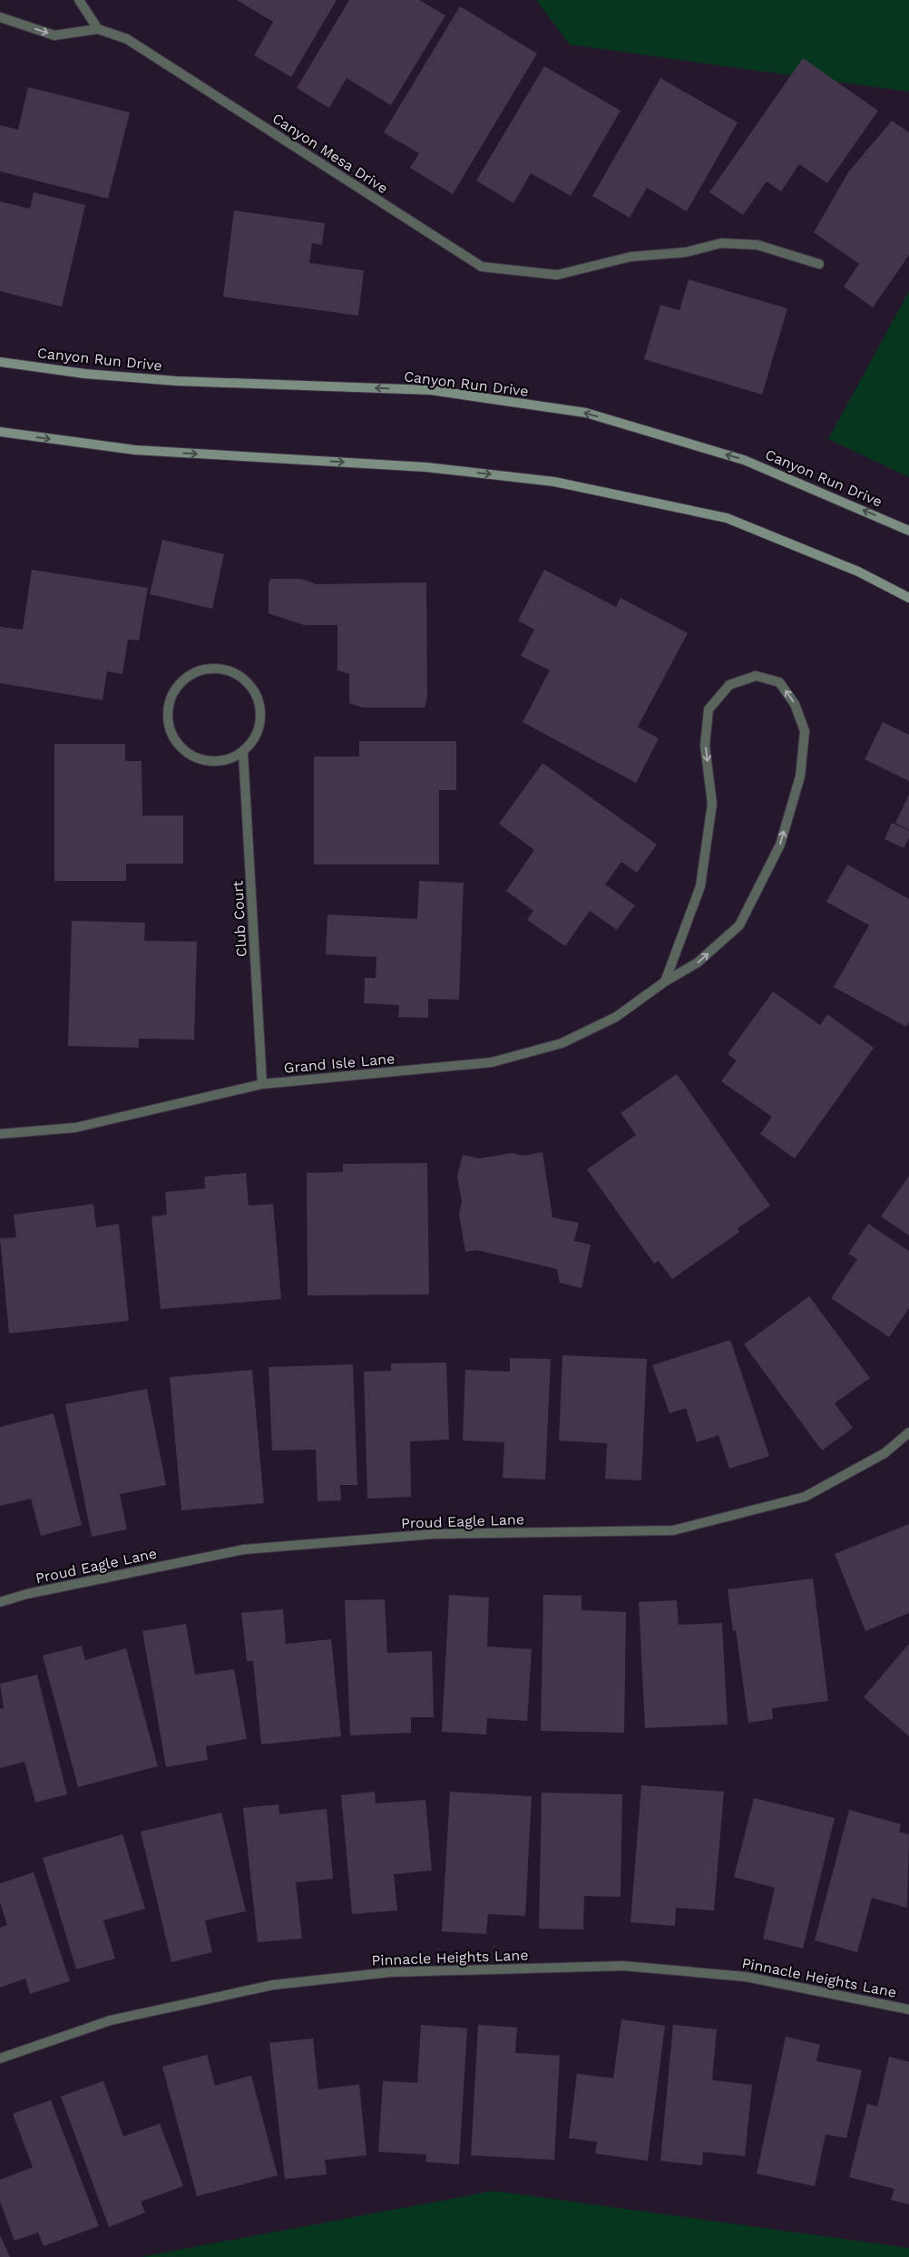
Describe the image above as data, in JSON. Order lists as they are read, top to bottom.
{
  "streets": {
    "street": [
      "Canyon Mesa Drive",
      "Canyon Run Drive",
      "Club Court",
      "Grand Isle Lane",
      "Proud Eagle Lane",
      "Pinnacle Heights Lane"
    ]
  },
  "crossings": [
    ["Club Court", "Grand Isle Lane"]
  ]
}
